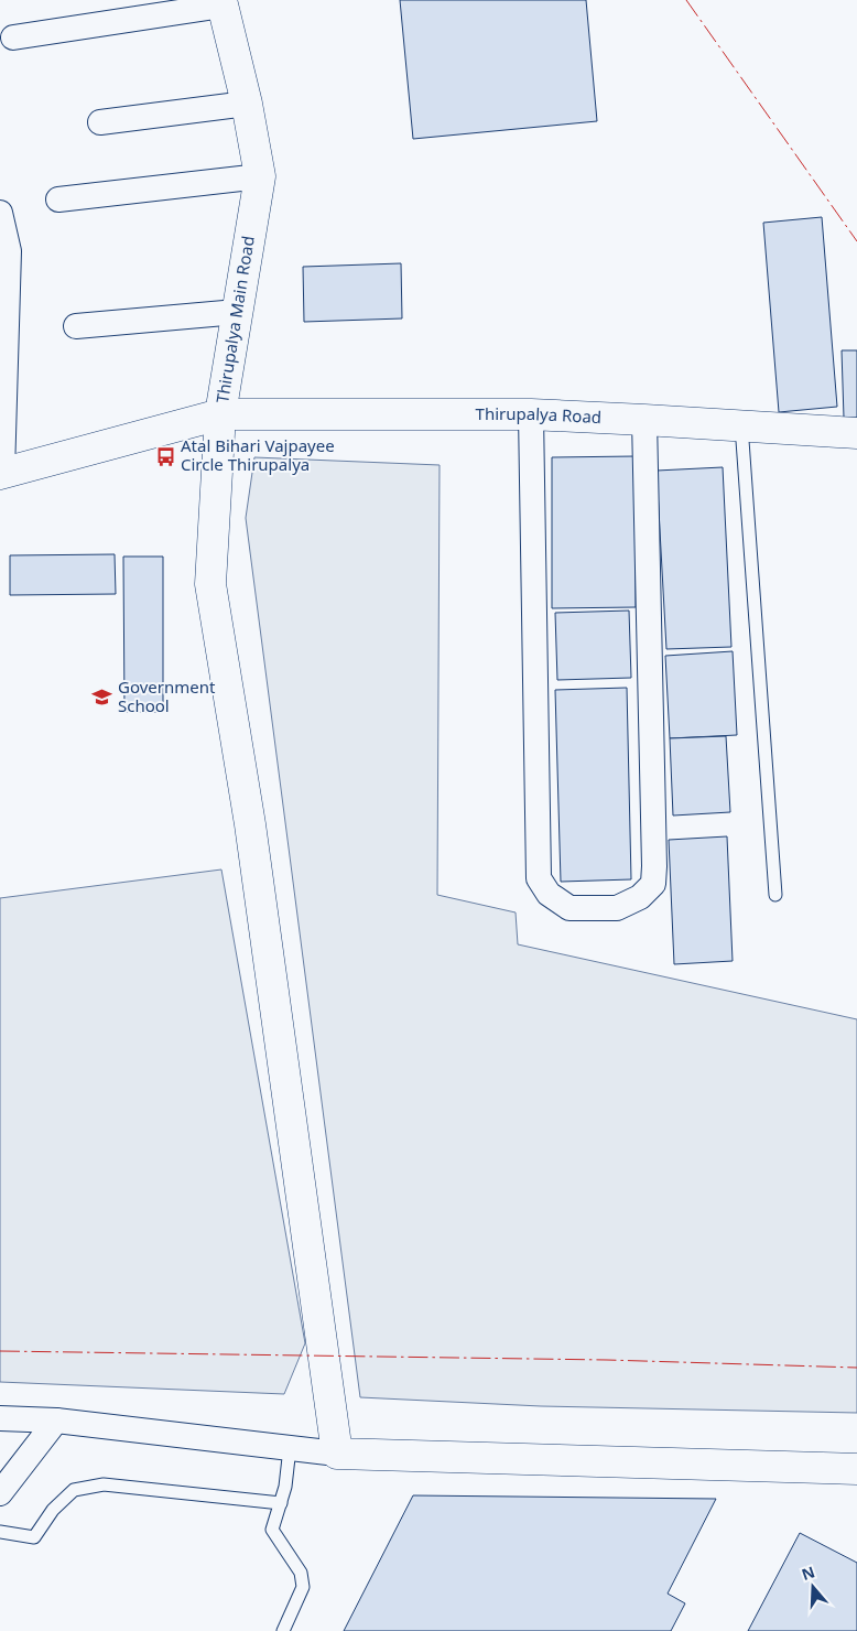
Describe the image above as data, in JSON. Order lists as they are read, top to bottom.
{
  "streets": {
    "street": ["Thirupalya Main Road", "Thirupalya Road"]
  },
  "crossings": [
    ["Thirupalya Main Road", "Thirupalya Road"]
  ],
  "places": {
    "bus stop": ["Atal Bihari Vajpayee Circle Thirupalya"],
    "school or university": ["Government School"]
  },
  "north": "top"
}
